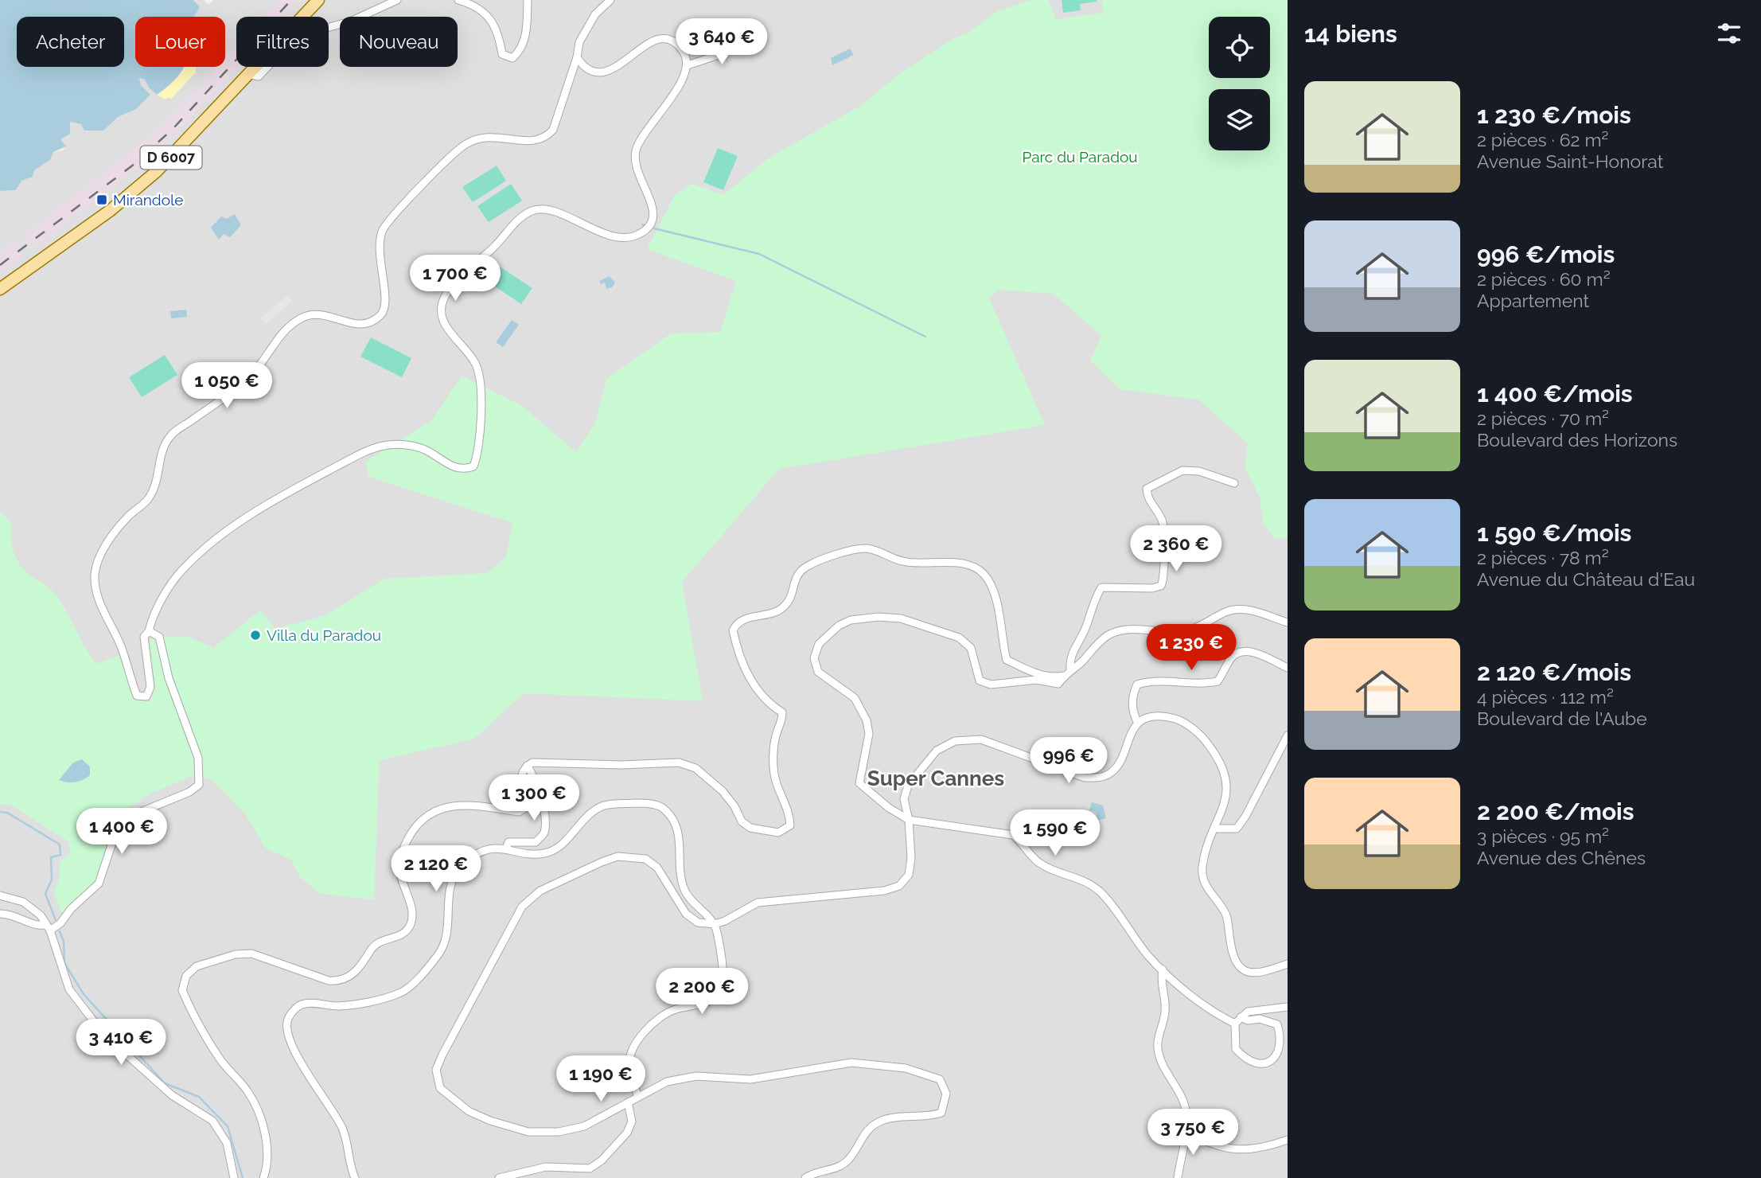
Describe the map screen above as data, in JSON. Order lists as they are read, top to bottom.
{
  "streets": {
    "main road": ["D 6007"]
  },
  "districts": ["Super Cannes"],
  "parks": ["Parc du Paradou"],
  "places": {
    "transit": ["Mirandole"],
    "other": ["Villa du Paradou"]
  },
  "page": {
    "heading": "14 biens",
    "chip": [
      "Acheter",
      "Louer",
      "Filtres",
      "Nouveau"
    ],
    "price": [
      "3 640 €",
      "1 700 €",
      "1 050 €",
      "2 360 €",
      "1 230 €",
      "996 €",
      "1 300 €",
      "1 400 €",
      "1 590 €",
      "2 120 €",
      "2 200 €",
      "3 410 €",
      "1 190 €",
      "3 750 €"
    ],
    "list": [
      {
        "name": "1 230 €/mois",
        "note": "2 pièces · 62 m² · Avenue Saint-Honorat"
      },
      {
        "name": "996 €/mois",
        "note": "2 pièces · 60 m² · Appartement"
      },
      {
        "name": "1 400 €/mois",
        "note": "2 pièces · 70 m² · Boulevard des Horizons"
      },
      {
        "name": "1 590 €/mois",
        "note": "2 pièces · 78 m² · Avenue du Château d'Eau"
      },
      {
        "name": "2 120 €/mois",
        "note": "4 pièces · 112 m² · Boulevard de l'Aube"
      },
      {
        "name": "2 200 €/mois",
        "note": "3 pièces · 95 m² · Avenue des Chênes"
      }
    ]
  }
}
